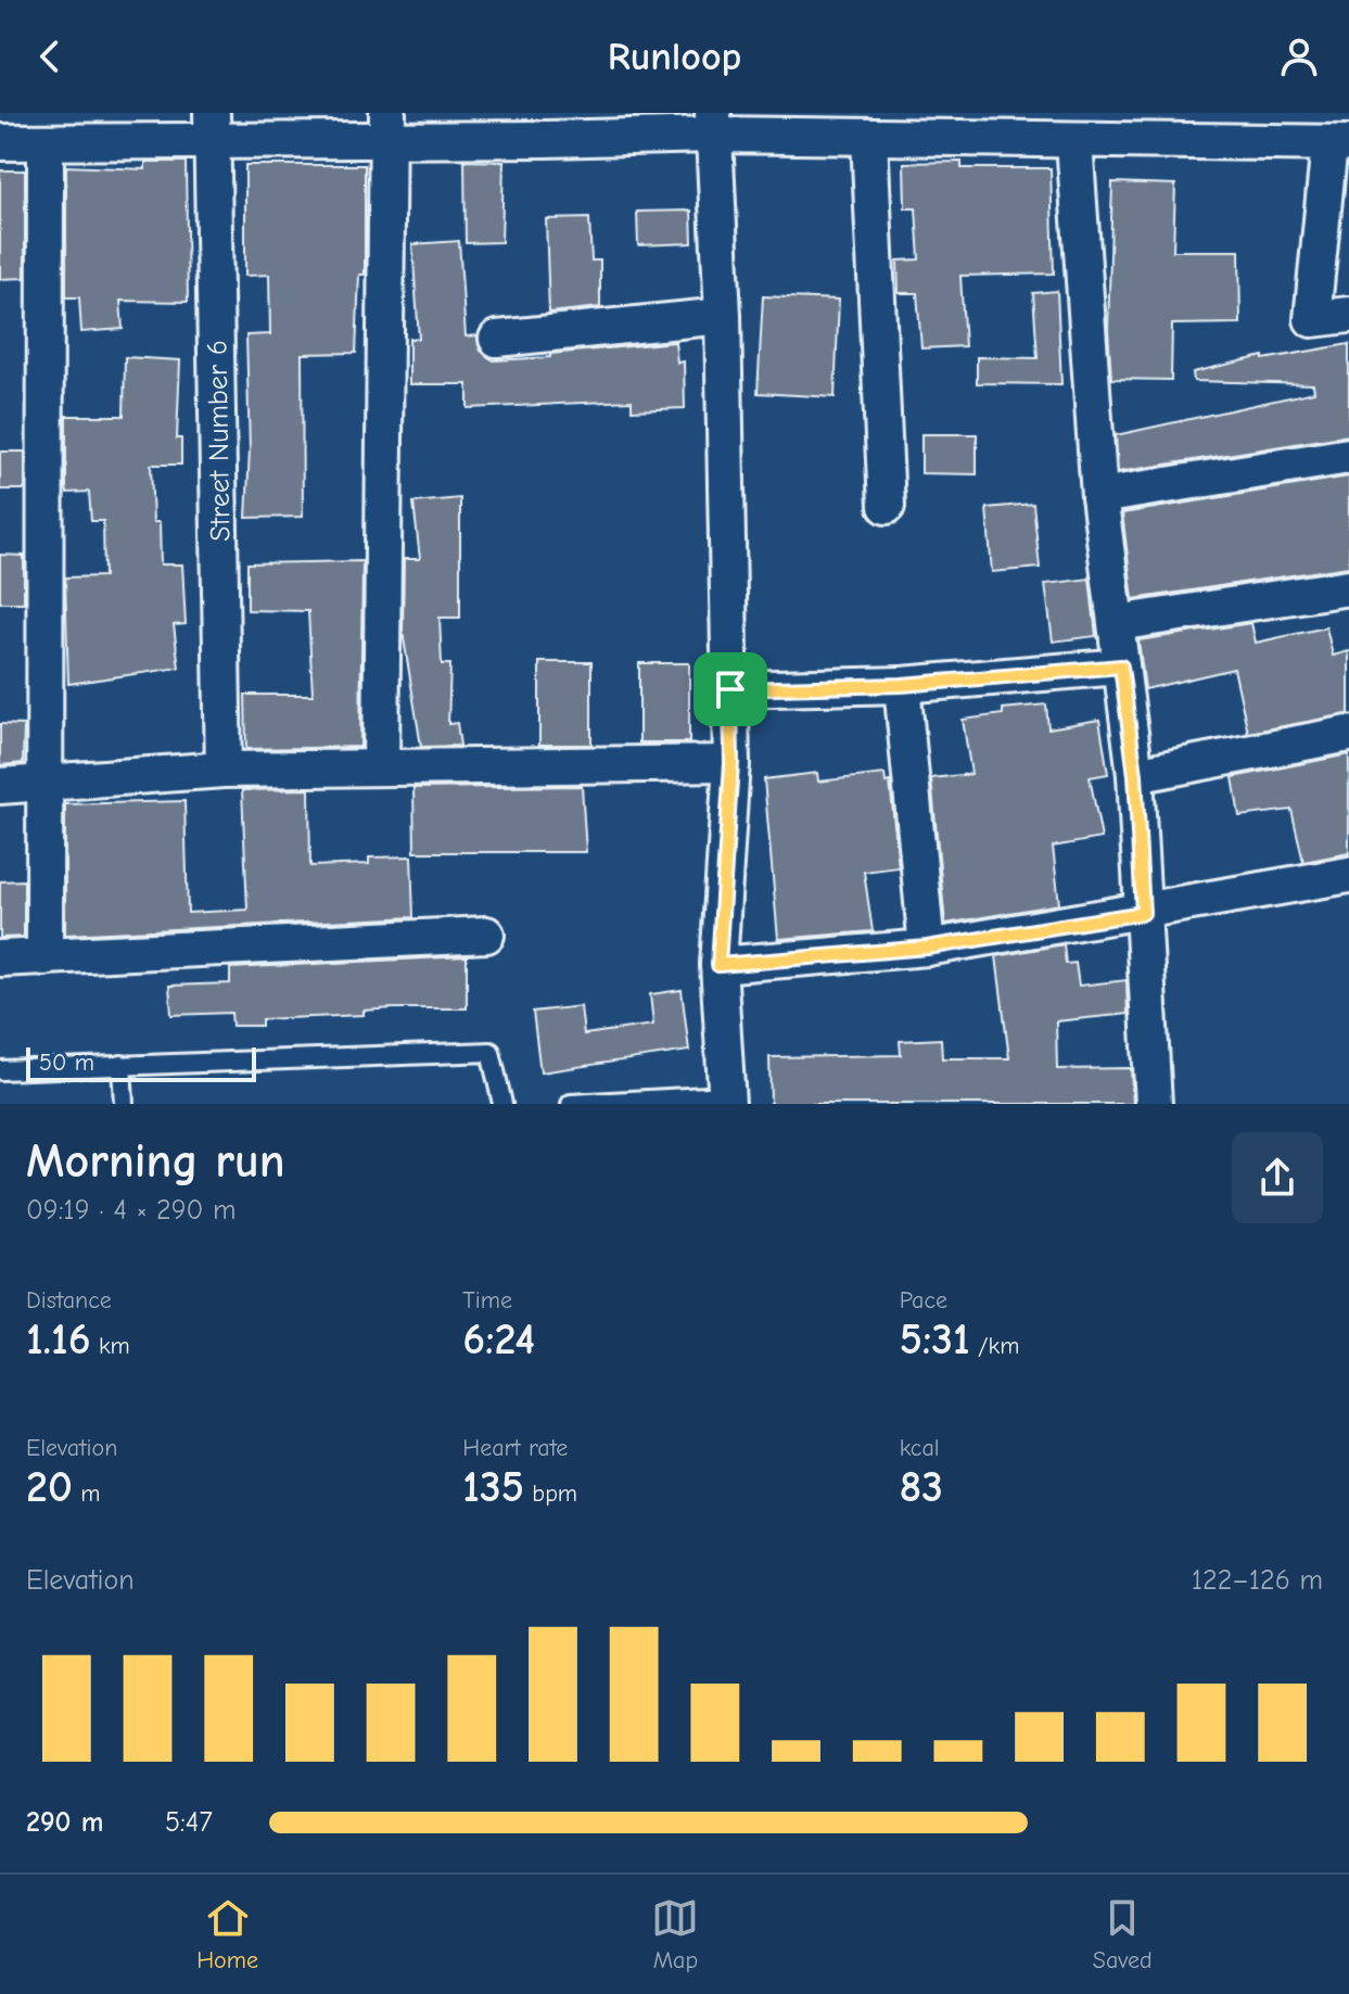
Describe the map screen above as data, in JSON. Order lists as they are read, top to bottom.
{
  "streets": {
    "street": ["Street Number 6"]
  },
  "scale_bar": "50 m",
  "page": {
    "header": "Runloop",
    "scale": "50 m",
    "heading": ["Morning run", "09:19 · 4 × 290 m"],
    "stats": [
      ["Distance", "1.16 km"],
      ["Time", "6:24"],
      ["Pace", "5:31 /km"],
      ["Elevation", "20 m"],
      ["Heart rate", "135 bpm"],
      ["kcal", "83"]
    ],
    "chart": ["Elevation", "122–126 m"],
    "list": [
      {
        "name": "290 m",
        "note": "5:47"
      }
    ],
    "tabs": ["Home", "Map", "Saved"]
  }
}
